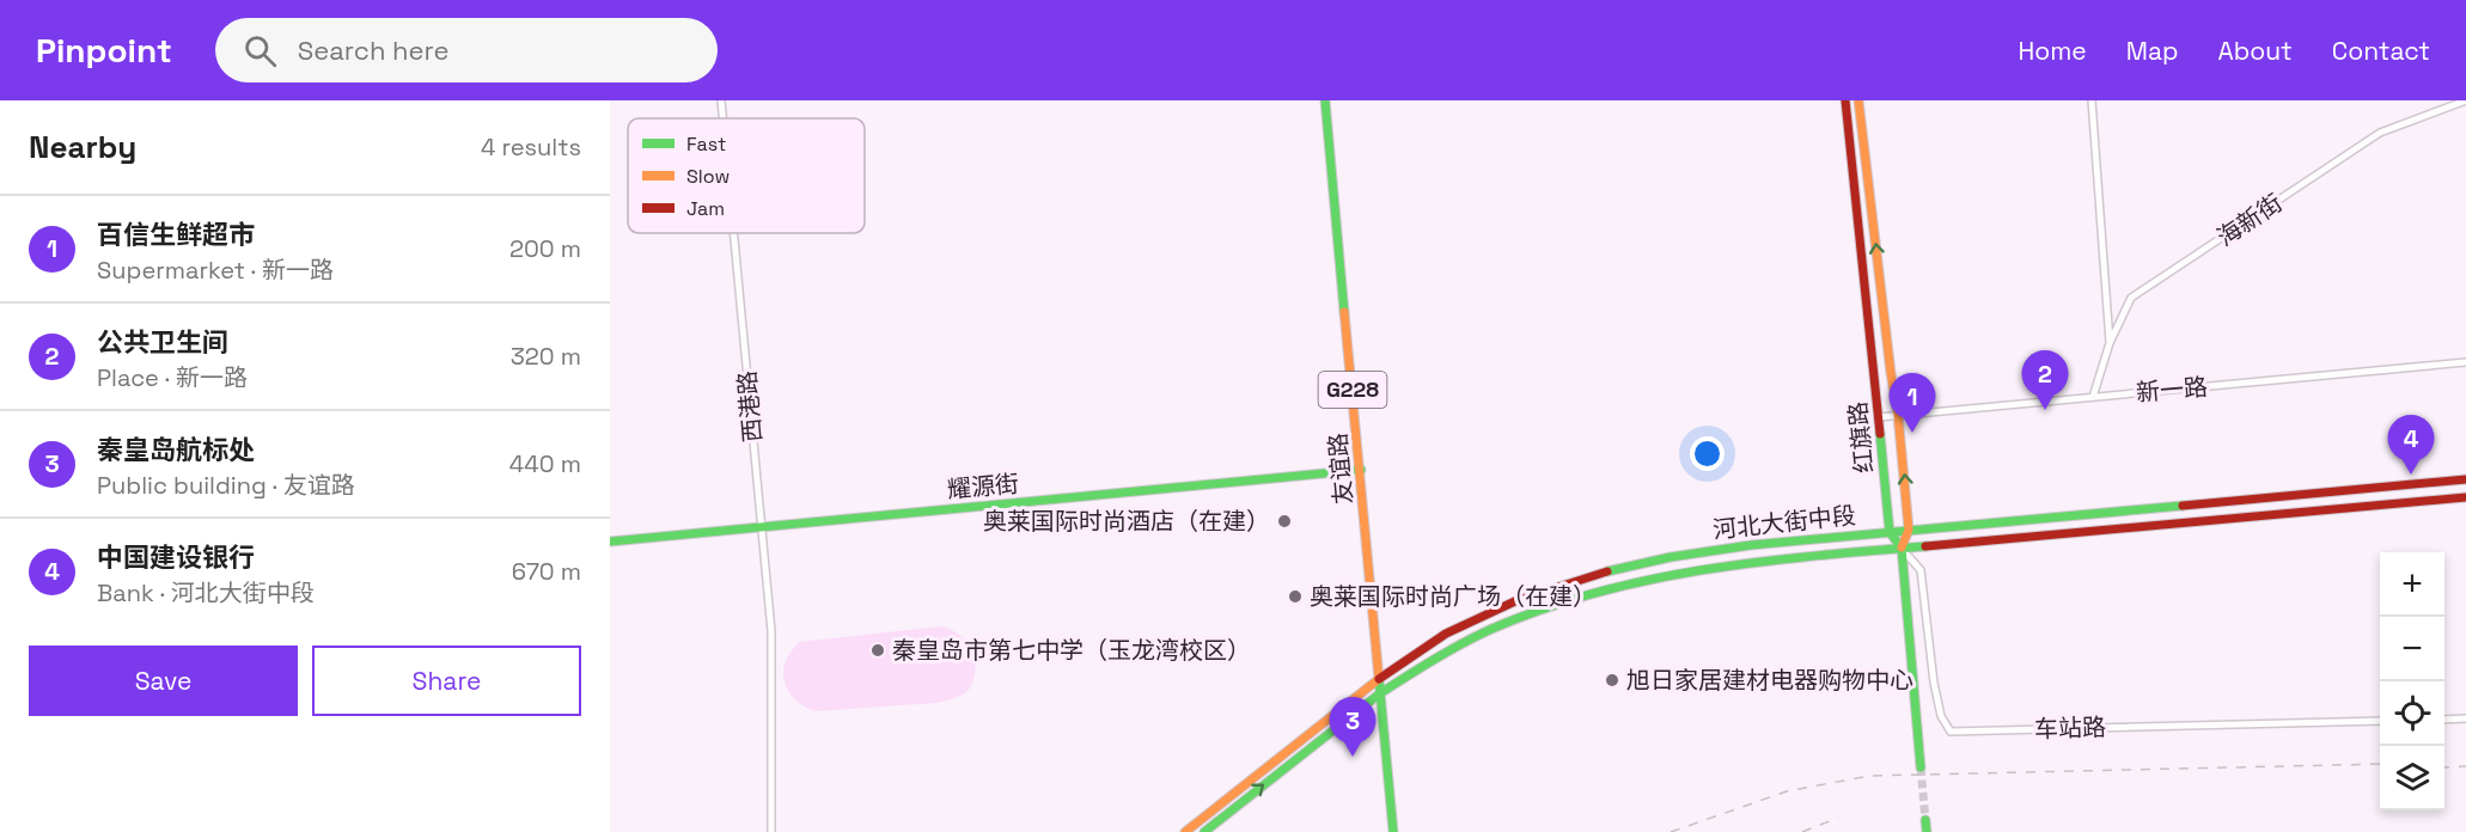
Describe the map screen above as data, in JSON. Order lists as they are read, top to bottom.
{
  "streets": {
    "main road": [
      "G228",
      "红旗路",
      "友谊路",
      "耀源街",
      "河北大街中段"
    ],
    "street": [
      "海新街",
      "新一路",
      "西港路",
      "车站路"
    ]
  },
  "crossings": [
    ["海新街", "新一路"],
    ["新一路", "红旗路"],
    ["西港路", "耀源街"],
    ["红旗路", "河北大街中段"],
    ["友谊路", "耀源街"],
    ["友谊路", "河北大街中段"]
  ],
  "places": [
    "奥莱国际时尚酒店（在建）",
    "奥莱国际时尚广场（在建）",
    "秦皇岛市第七中学（玉龙湾校区）",
    "旭日家居建材电器购物中心"
  ],
  "legend": ["Fast", "Slow", "Jam"],
  "page": {
    "header": "Pinpoint",
    "search": "Search here",
    "nav": [
      "Home",
      "Map",
      "About",
      "Contact"
    ],
    "heading": ["Nearby", "4 results"],
    "list": [
      {
        "mark": "1",
        "name": "百信生鲜超市",
        "note": "Supermarket · 新一路",
        "value": "200 m"
      },
      {
        "mark": "2",
        "name": "公共卫生间",
        "note": "Place · 新一路",
        "value": "320 m"
      },
      {
        "mark": "3",
        "name": "秦皇岛航标处",
        "note": "Public building · 友谊路",
        "value": "440 m"
      },
      {
        "mark": "4",
        "name": "中国建设银行",
        "note": "Bank · 河北大街中段",
        "value": "670 m"
      }
    ],
    "pins": [
      "2",
      "1",
      "4",
      "3"
    ],
    "map_buttons": ["+", "−"],
    "buttons": ["Save", "Share"]
  }
}
